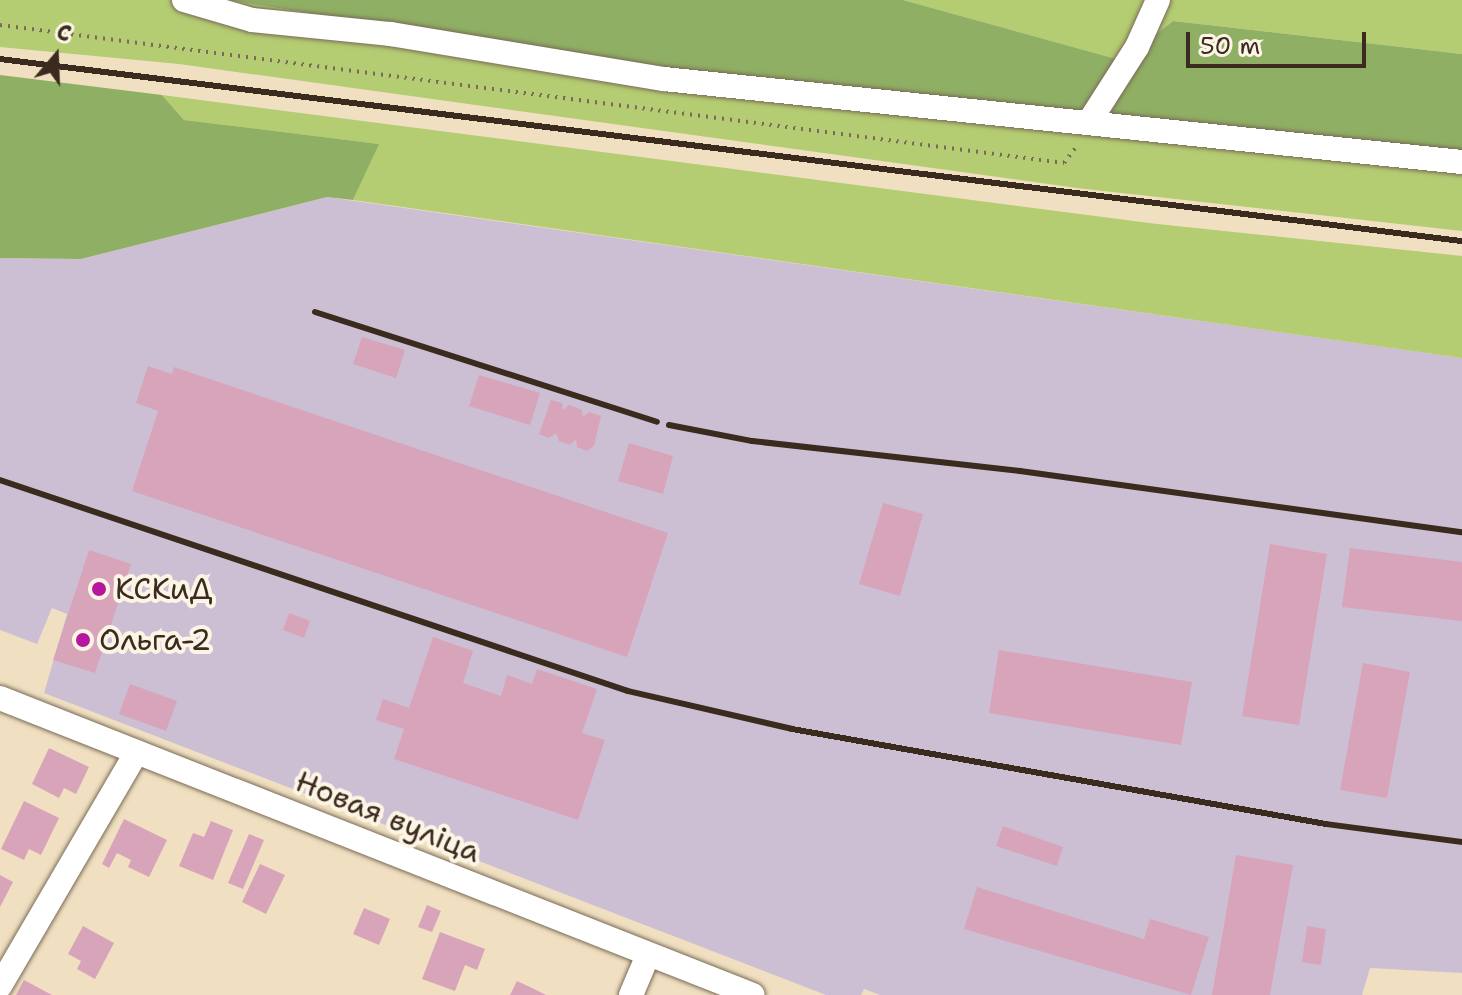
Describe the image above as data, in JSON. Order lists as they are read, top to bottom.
{
  "streets": {
    "street": ["Новая вуліца"]
  },
  "places": ["КСКиД", "Ольга-2"],
  "scale_bar": "50 m",
  "north": "top"
}
